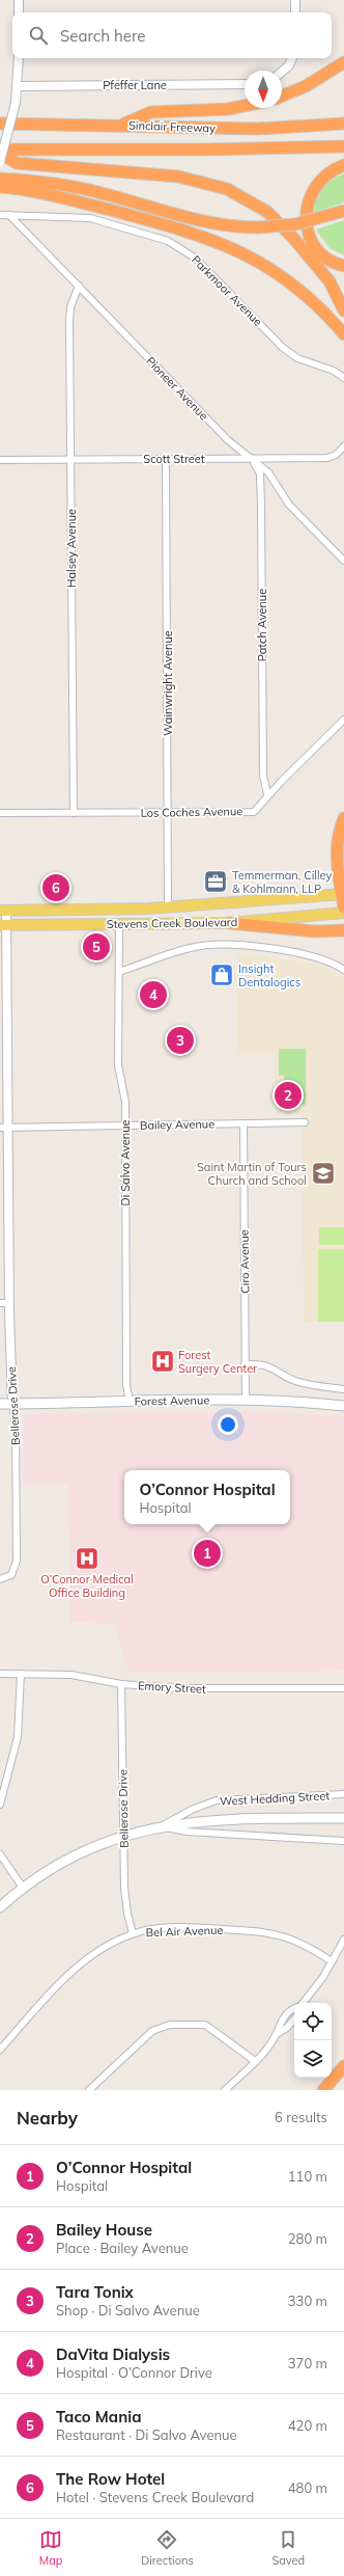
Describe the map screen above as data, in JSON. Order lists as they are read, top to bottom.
{
  "streets": {
    "highway": ["Sinclair Freeway"],
    "main road": ["Stevens Creek Boulevard", "Forest Avenue", "West Hedding Street"],
    "street": [
      "Pfeffer Lane",
      "Parkmoor Avenue",
      "Pioneer Avenue",
      "Scott Street",
      "Halsey Avenue",
      "Patch Avenue",
      "Wainwright Avenue",
      "Los Coches Avenue",
      "Bailey Avenue",
      "Di Salvo Avenue",
      "Ciro Avenue",
      "Bellerose Drive",
      "Emory Street",
      "Bel Air Avenue"
    ]
  },
  "crossings": [
    ["Parkmoor Avenue", "Pioneer Avenue"],
    ["Pioneer Avenue", "Scott Street"],
    ["Pioneer Avenue", "Halsey Avenue"],
    ["Pioneer Avenue", "Patch Avenue"],
    ["Scott Street", "Halsey Avenue"],
    ["Scott Street", "Patch Avenue"],
    ["Scott Street", "Wainwright Avenue"],
    ["Halsey Avenue", "Los Coches Avenue"],
    ["Patch Avenue", "Los Coches Avenue"],
    ["Wainwright Avenue", "Los Coches Avenue"],
    ["Wainwright Avenue", "Stevens Creek Boulevard"],
    ["Stevens Creek Boulevard", "Di Salvo Avenue"],
    ["Stevens Creek Boulevard", "Bellerose Drive"],
    ["Bailey Avenue", "Di Salvo Avenue"],
    ["Bailey Avenue", "Ciro Avenue"],
    ["Bailey Avenue", "Bellerose Drive"],
    ["Di Salvo Avenue", "Forest Avenue"],
    ["Ciro Avenue", "Forest Avenue"],
    ["Forest Avenue", "Bellerose Drive"],
    ["Bellerose Drive", "Emory Street"],
    ["Bellerose Drive", "West Hedding Street"],
    ["Bellerose Drive", "Bel Air Avenue"]
  ],
  "places": {
    "office": ["Temmerman, Cilley & Kohlmann, LLP"],
    "shop": ["Insight Dentalogics"],
    "school or university": ["Saint Martin of Tours Church and School"],
    "hospital": ["Forest Surgery Center", "O’Connor Medical Office Building"]
  },
  "north": "bottom",
  "page": {
    "search": "Search here",
    "pins": [
      "6",
      "5",
      "4",
      "3",
      "2",
      "1"
    ],
    "popup": ["O’Connor Hospital", "Hospital"],
    "heading": ["Nearby", "6 results"],
    "list": [
      {
        "mark": "1",
        "name": "O’Connor Hospital",
        "note": "Hospital",
        "value": "110 m"
      },
      {
        "mark": "2",
        "name": "Bailey House",
        "note": "Place · Bailey Avenue",
        "value": "280 m"
      },
      {
        "mark": "3",
        "name": "Tara Tonix",
        "note": "Shop · Di Salvo Avenue",
        "value": "330 m"
      },
      {
        "mark": "4",
        "name": "DaVita Dialysis",
        "note": "Hospital · O’Connor Drive",
        "value": "370 m"
      },
      {
        "mark": "5",
        "name": "Taco Mania",
        "note": "Restaurant · Di Salvo Avenue",
        "value": "420 m"
      },
      {
        "mark": "6",
        "name": "The Row Hotel",
        "note": "Hotel · Stevens Creek Boulevard",
        "value": "480 m"
      }
    ],
    "nav": ["Map", "Directions", "Saved"]
  }
}
